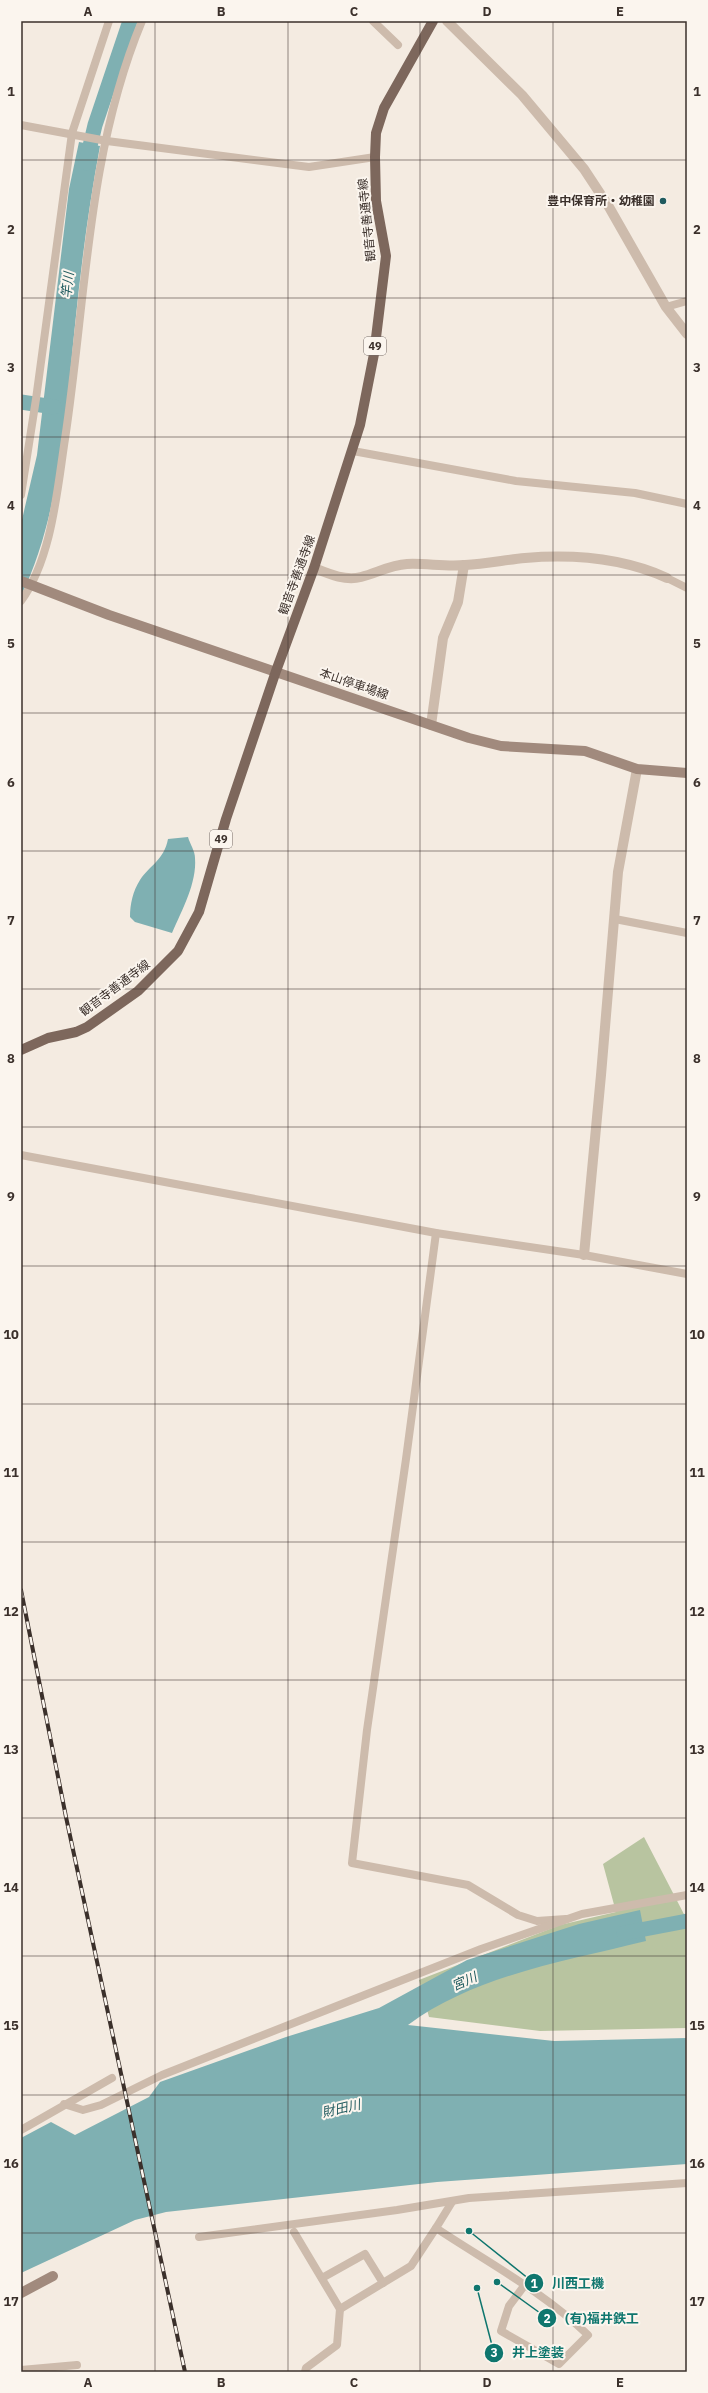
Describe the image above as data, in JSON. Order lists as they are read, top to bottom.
{
  "streets": {
    "main road": ["観音寺善通寺線", "49", "本山停車場線"]
  },
  "crossings": [
    ["観音寺善通寺線", "本山停車場線"]
  ],
  "water": ["竿川", "宮川", "財田川"],
  "places": [
    "豊中保育所・幼稚園",
    "川西工機",
    "(有)福井鉄工",
    "井上塗装"
  ],
  "grid": {
    "columns": [
      "A",
      "B",
      "C",
      "D",
      "E"
    ],
    "rows": [
      "1",
      "2",
      "3",
      "4",
      "5",
      "6",
      "7",
      "8",
      "9",
      "10",
      "11",
      "12",
      "13",
      "14",
      "15",
      "16",
      "17"
    ]
  }
}
